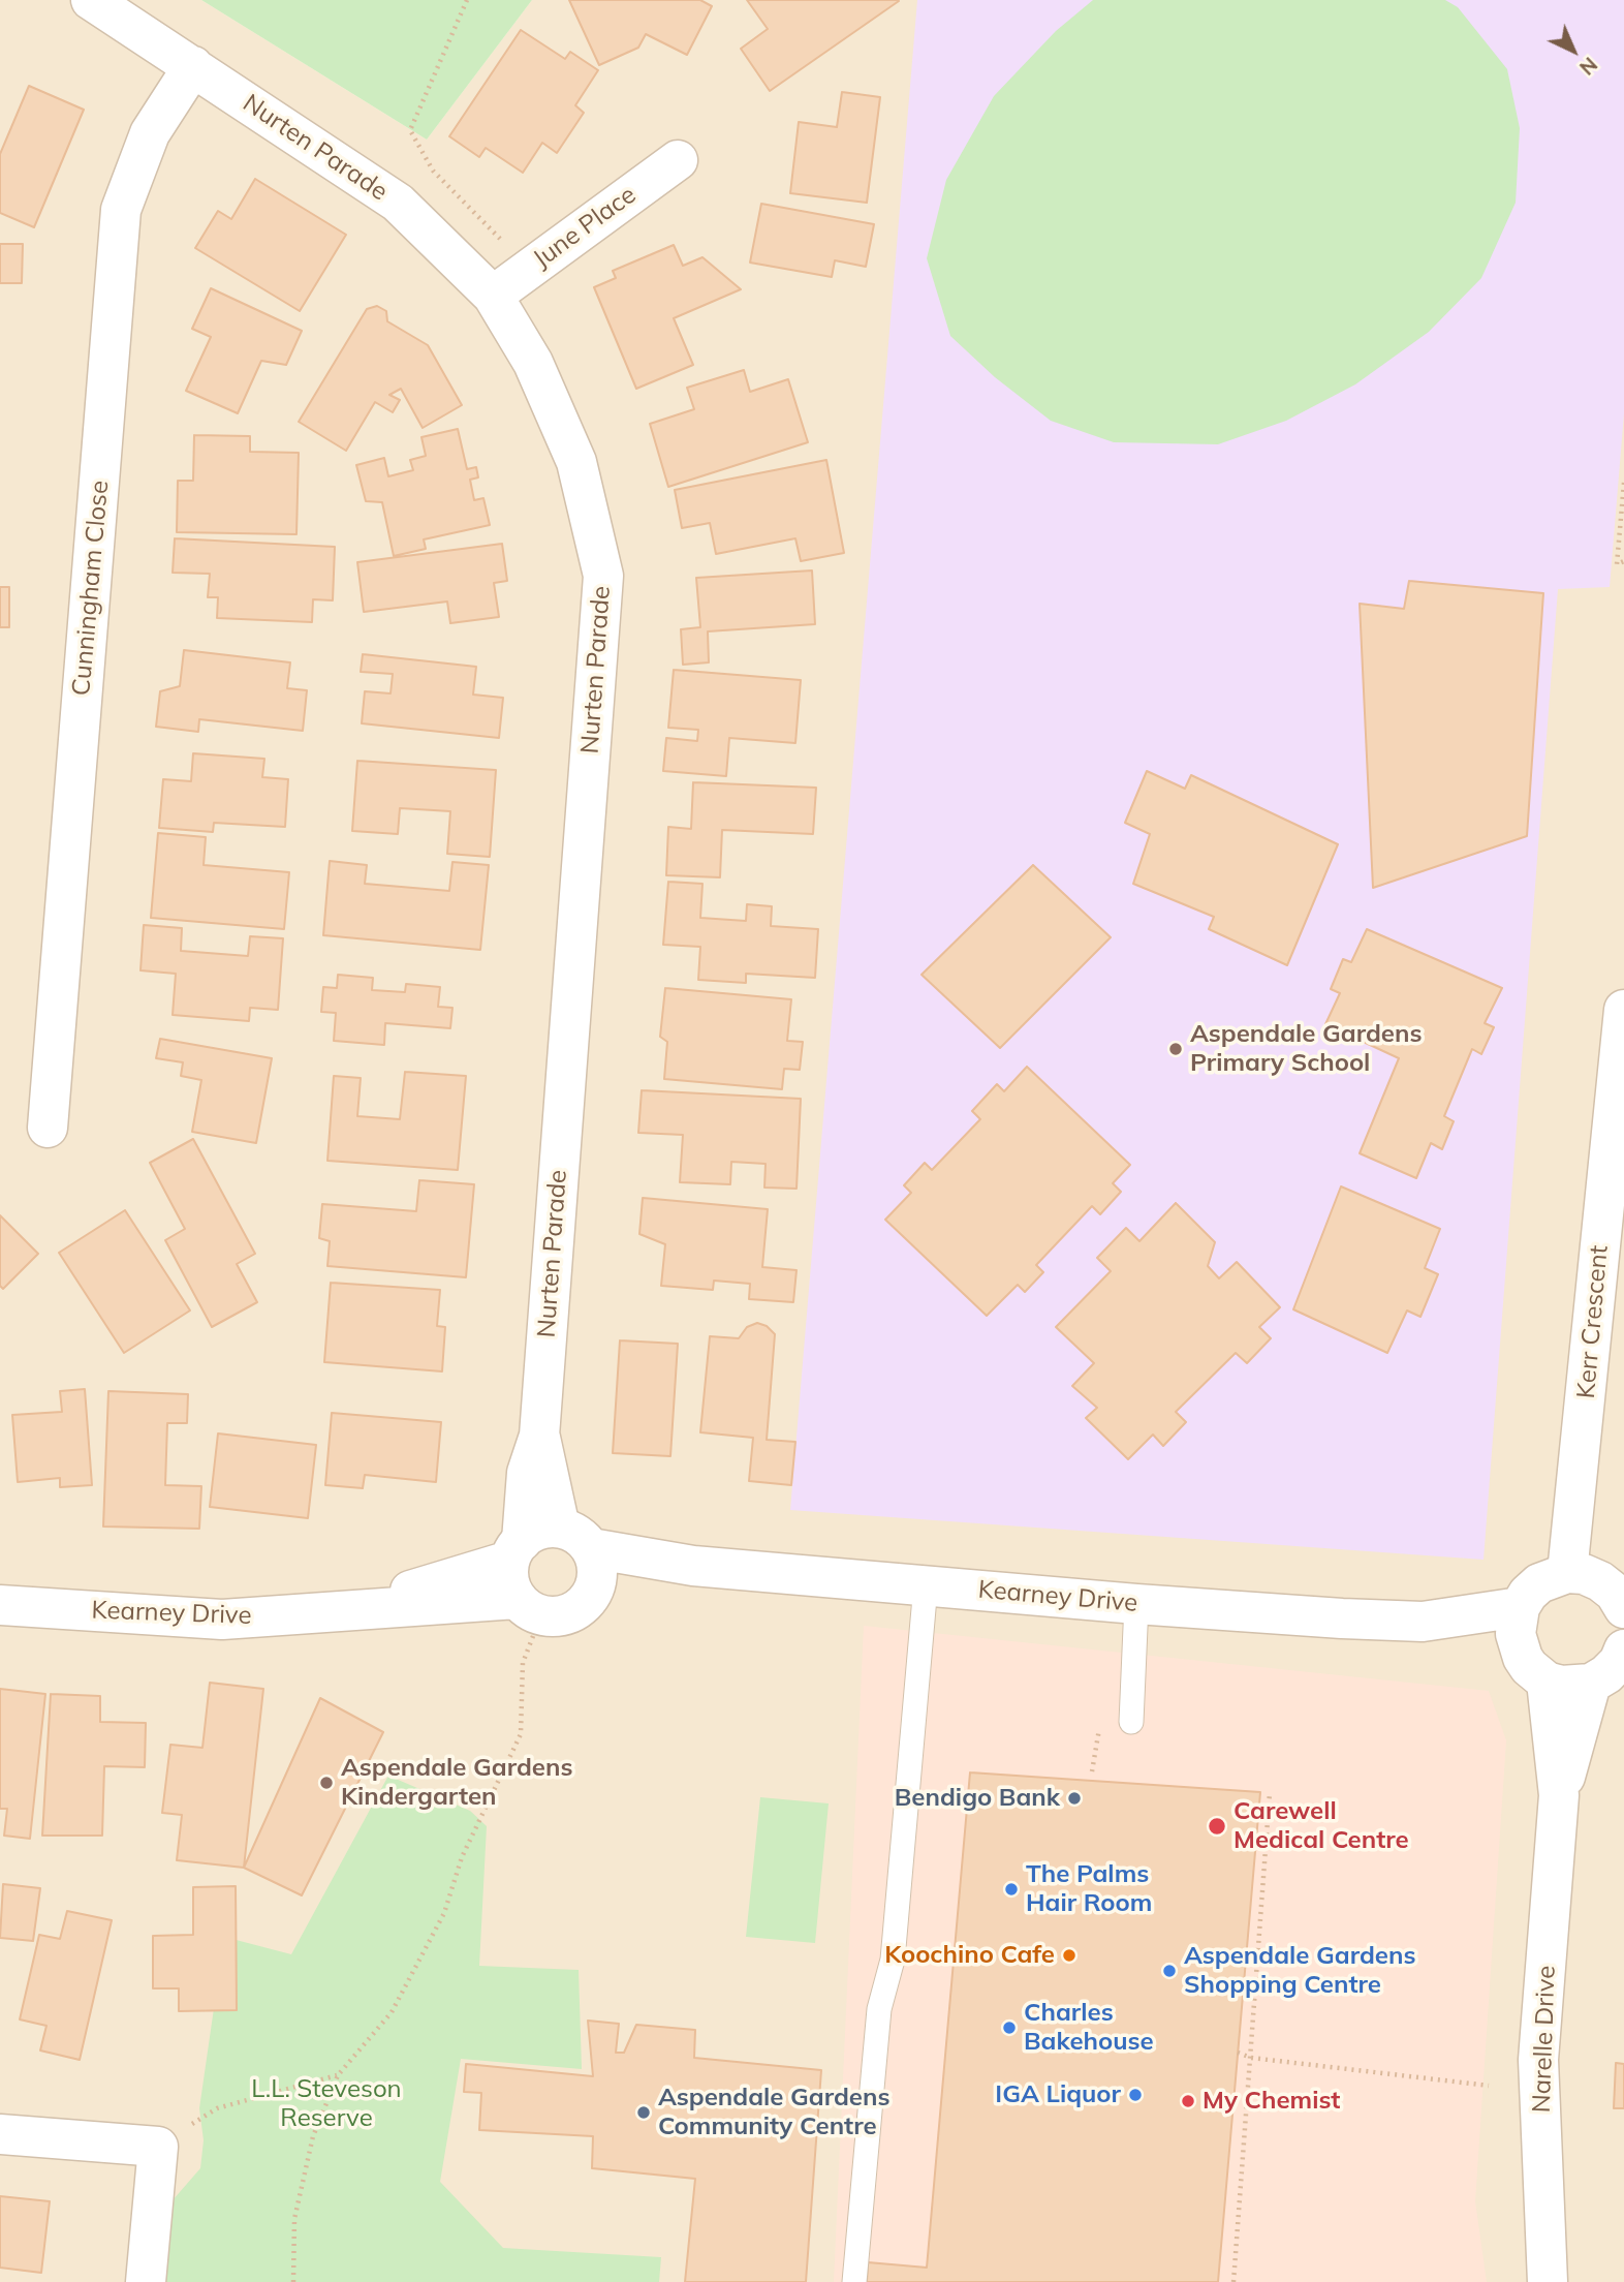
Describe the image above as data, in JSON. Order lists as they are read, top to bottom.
{
  "streets": {
    "street": [
      "Nurten Parade",
      "June Place",
      "Cunningham Close",
      "Kerr Crescent",
      "Kearney Drive",
      "Narelle Drive"
    ]
  },
  "crossings": [
    ["Nurten Parade", "June Place"],
    ["Nurten Parade", "Cunningham Close"],
    ["Nurten Parade", "Kearney Drive"]
  ],
  "parks": ["L.L. Steveson Reserve"],
  "places": [
    "Aspendale Gardens Primary School",
    "Aspendale Gardens Kindergarten",
    "Bendigo Bank",
    "Carewell Medical Centre",
    "The Palms Hair Room",
    "Koochino Cafe",
    "Aspendale Gardens Shopping Centre",
    "Charles Bakehouse",
    "IGA Liquor",
    "My Chemist",
    "Aspendale Gardens Community Centre"
  ],
  "north": "bottom right"
}
